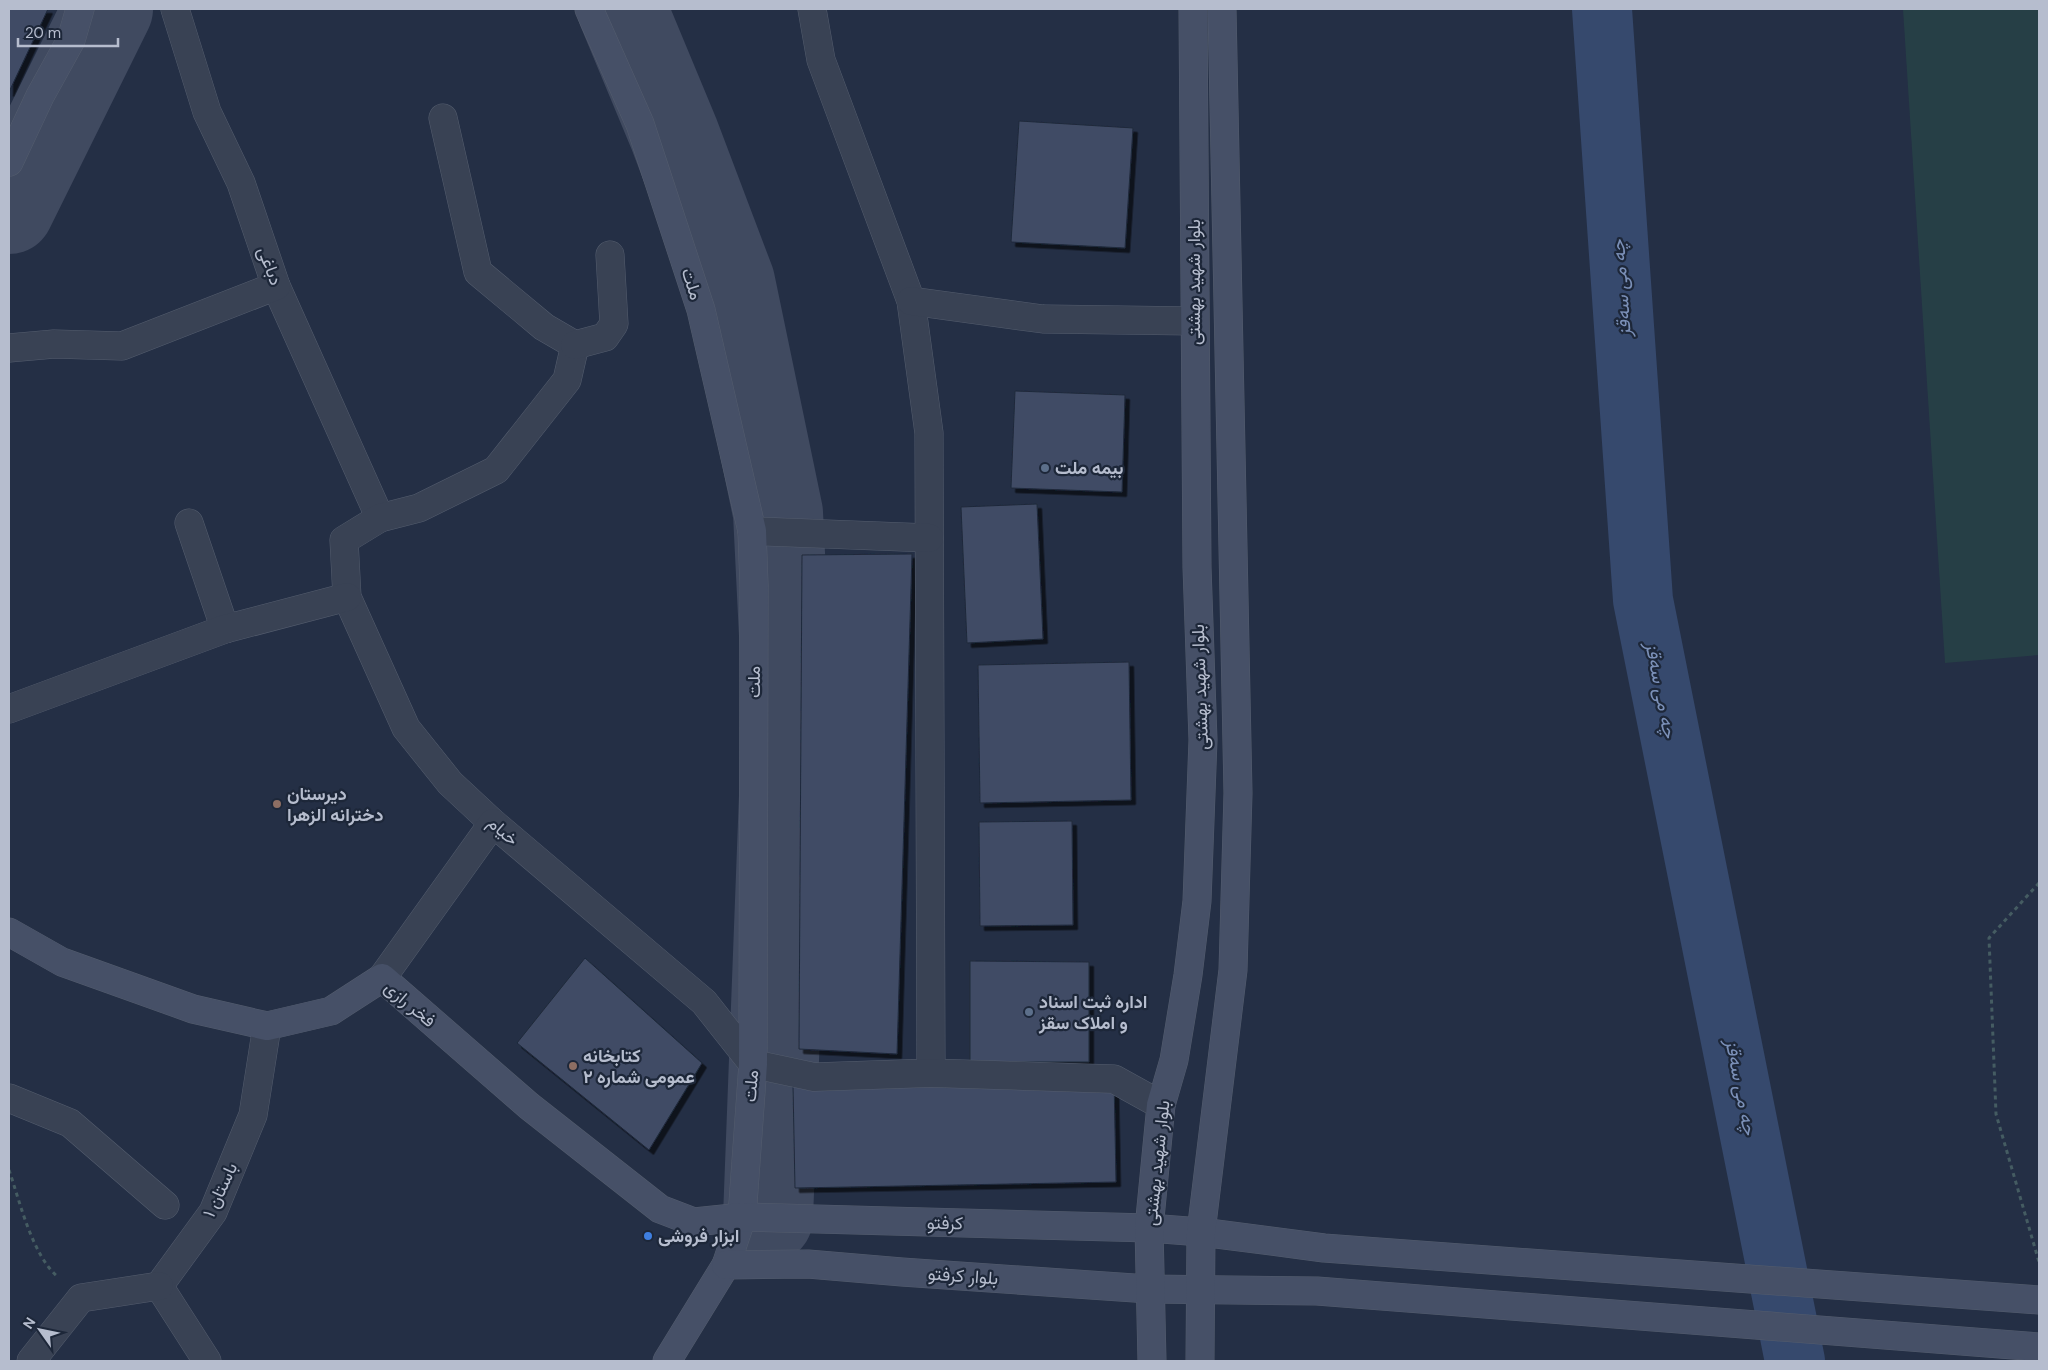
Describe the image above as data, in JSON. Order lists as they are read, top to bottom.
{
  "streets": {
    "main road": [
      "بلوار شهید بهشتی",
      "ملت",
      "فخر رازی",
      "کرفتو",
      "بلوار کرفتو"
    ],
    "street": ["دباغی", "خیام", "باستان ۱"]
  },
  "crossings": [
    ["دباغی", "خیام"],
    ["بلوار شهید بهشتی", "کرفتو"],
    ["بلوار شهید بهشتی", "بلوار کرفتو"],
    ["ملت", "خیام"],
    ["ملت", "فخر رازی"],
    ["ملت", "کرفتو"],
    ["ملت", "بلوار کرفتو"],
    ["فخر رازی", "باستان ۱"],
    ["فخر رازی", "کرفتو"]
  ],
  "water": ["چە می سەقز"],
  "places": [
    "بیمه ملت",
    "دیرستان دخترانه الزهرا",
    "اداره ثبت اسناد و املاک سقز",
    "کتابخانه عمومی شماره ۲",
    "ابزار فروشی"
  ],
  "scale_bar": "20 m",
  "north": "top left"
}
